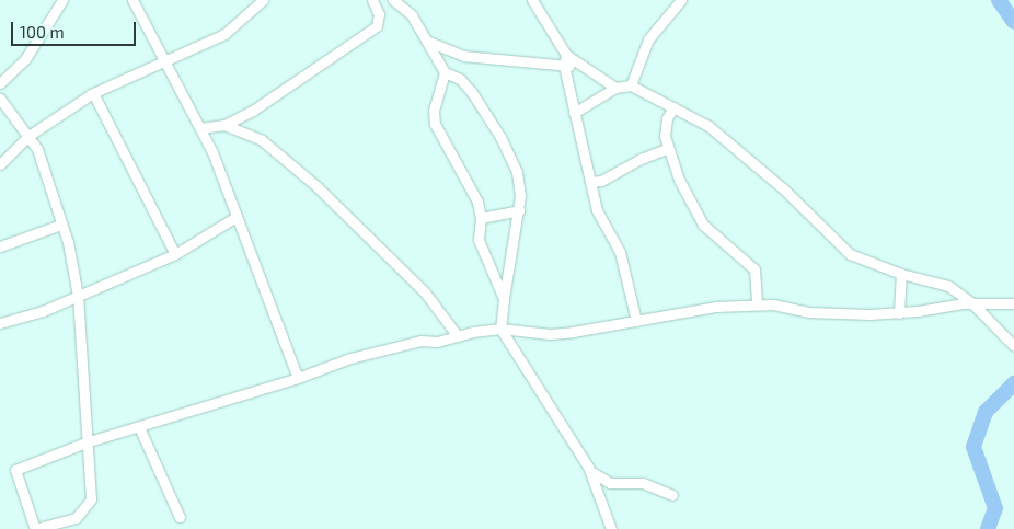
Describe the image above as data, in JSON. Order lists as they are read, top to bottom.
{
  "scale_bar": "100 m"
}
